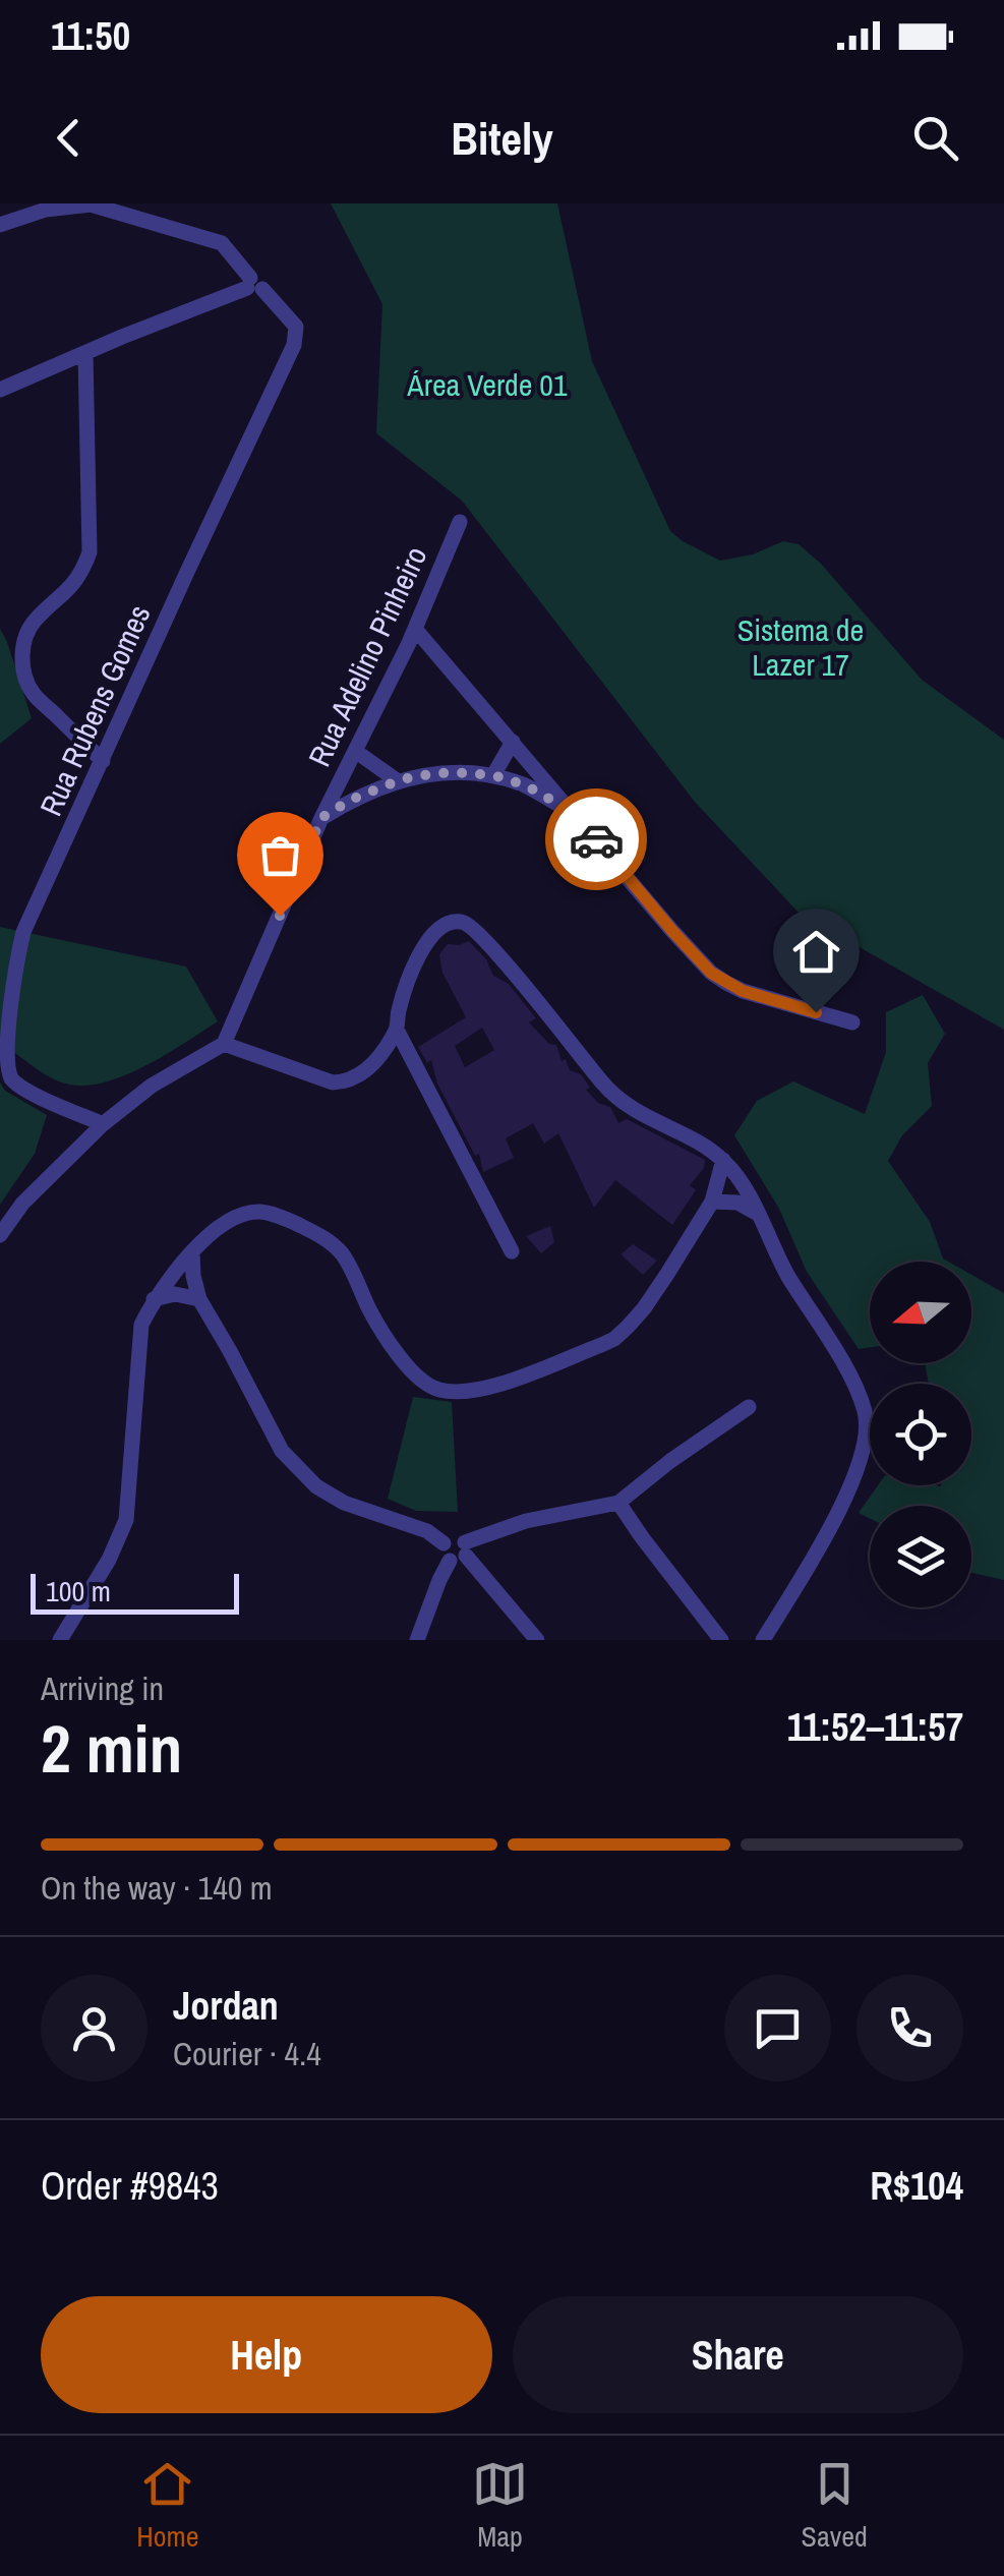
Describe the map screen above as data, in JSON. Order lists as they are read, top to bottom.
{
  "streets": {
    "street": ["Rua Adelino Pinheiro", "Rua Rubens Gomes"]
  },
  "parks": ["Área Verde 01", "Sistema de Lazer 17"],
  "scale_bar": "100 m",
  "north": "left",
  "page": {
    "status": "11:50",
    "header": "Bitely",
    "scale": "100 m",
    "heading": ["2 min", "Arriving in", "11:52–11:57"],
    "panel": [
      "Jordan",
      "Courier · 4.4",
      "Order #9843",
      "R$104"
    ],
    "bar": "On the way · 140 m",
    "buttons": ["Help", "Share"],
    "tabs": ["Home", "Map", "Saved"]
  }
}
